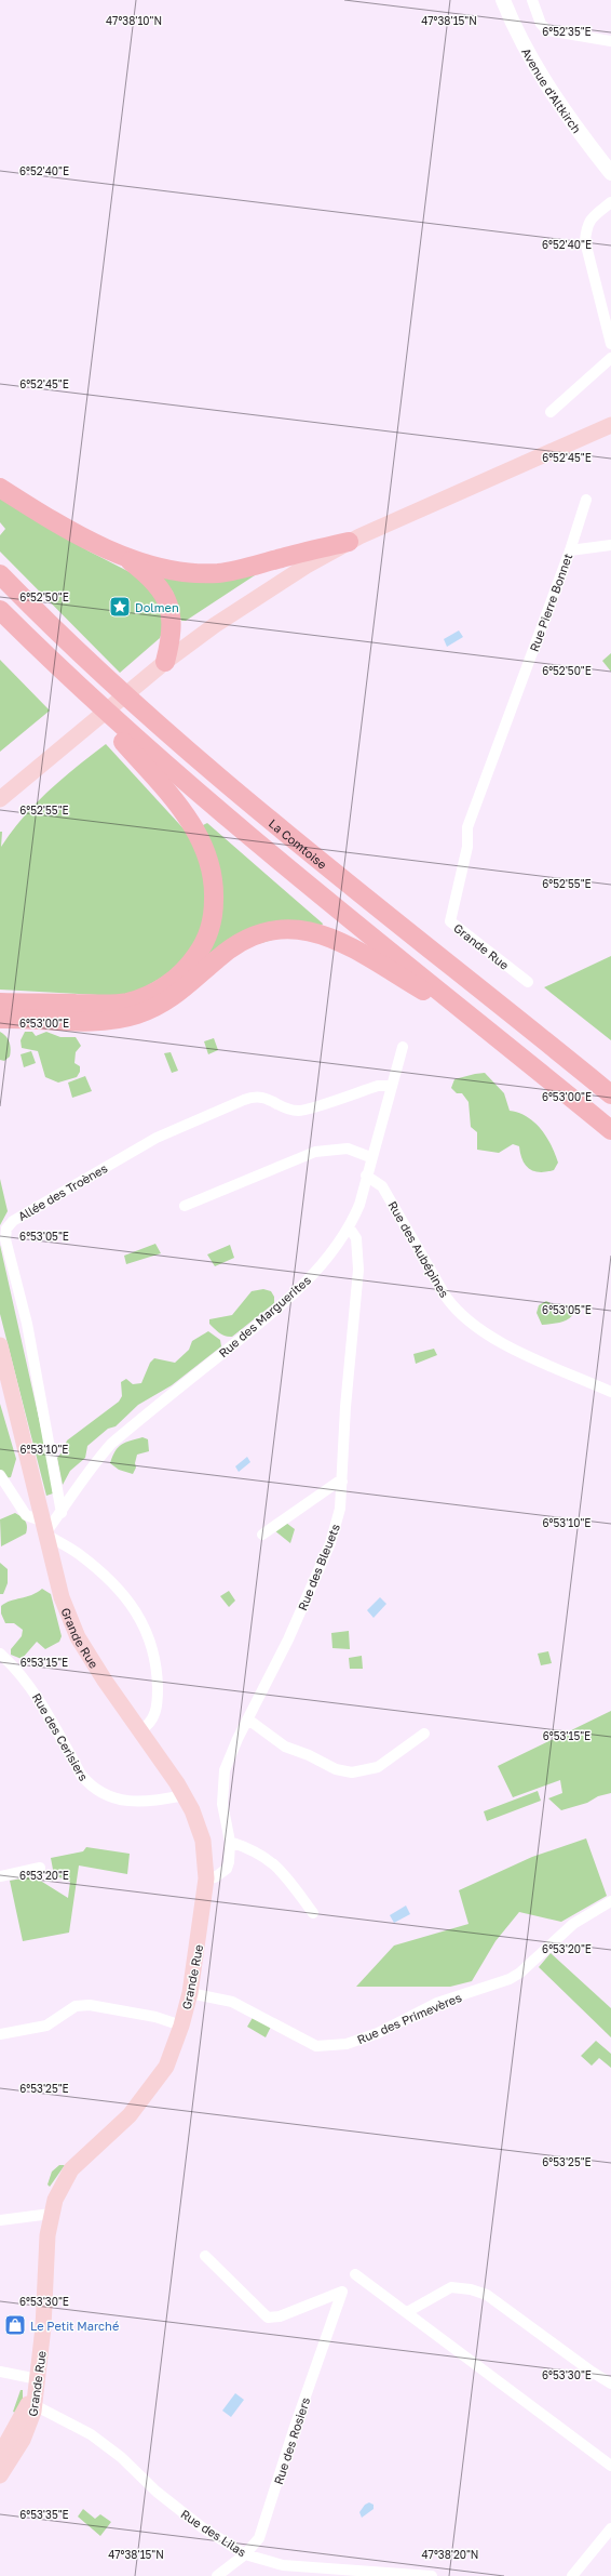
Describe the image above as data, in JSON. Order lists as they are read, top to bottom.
{
  "streets": {
    "highway": ["La Comtoise"],
    "main road": ["Grande Rue"],
    "street": [
      "Avenue d'Altkirch",
      "Rue Pierre Bonnet",
      "Allée des Troènes",
      "Rue des Aubépines",
      "Rue des Marguerites",
      "Rue des Bleuets",
      "Rue des Cerisiers",
      "Rue des Primevères",
      "Rue des Rosiers",
      "Rue des Lilas"
    ]
  },
  "crossings": [
    ["Rue Pierre Bonnet", "Grande Rue"],
    ["Grande Rue", "Rue des Marguerites"],
    ["Grande Rue", "Rue des Bleuets"],
    ["Grande Rue", "Rue des Cerisiers"],
    ["Grande Rue", "Rue des Primevères"],
    ["Grande Rue", "Rue des Lilas"],
    ["Allée des Troènes", "Rue des Marguerites"],
    ["Rue des Aubépines", "Rue des Marguerites"],
    ["Rue des Marguerites", "Rue des Bleuets"],
    ["Rue des Rosiers", "Rue des Lilas"]
  ],
  "places": {
    "place": ["Dolmen"],
    "shop": ["Le Petit Marché"]
  },
  "coordinates": [
    "47°38'10\"N",
    "47°38'15\"N",
    "6°52'35\"E",
    "6°52'40\"E",
    "6°52'45\"E",
    "6°52'50\"E",
    "6°52'55\"E",
    "6°53'00\"E",
    "6°53'05\"E",
    "6°53'10\"E",
    "6°53'15\"E",
    "6°53'20\"E",
    "6°53'25\"E",
    "6°53'30\"E",
    "6°53'35\"E",
    "47°38'20\"N"
  ]
}
